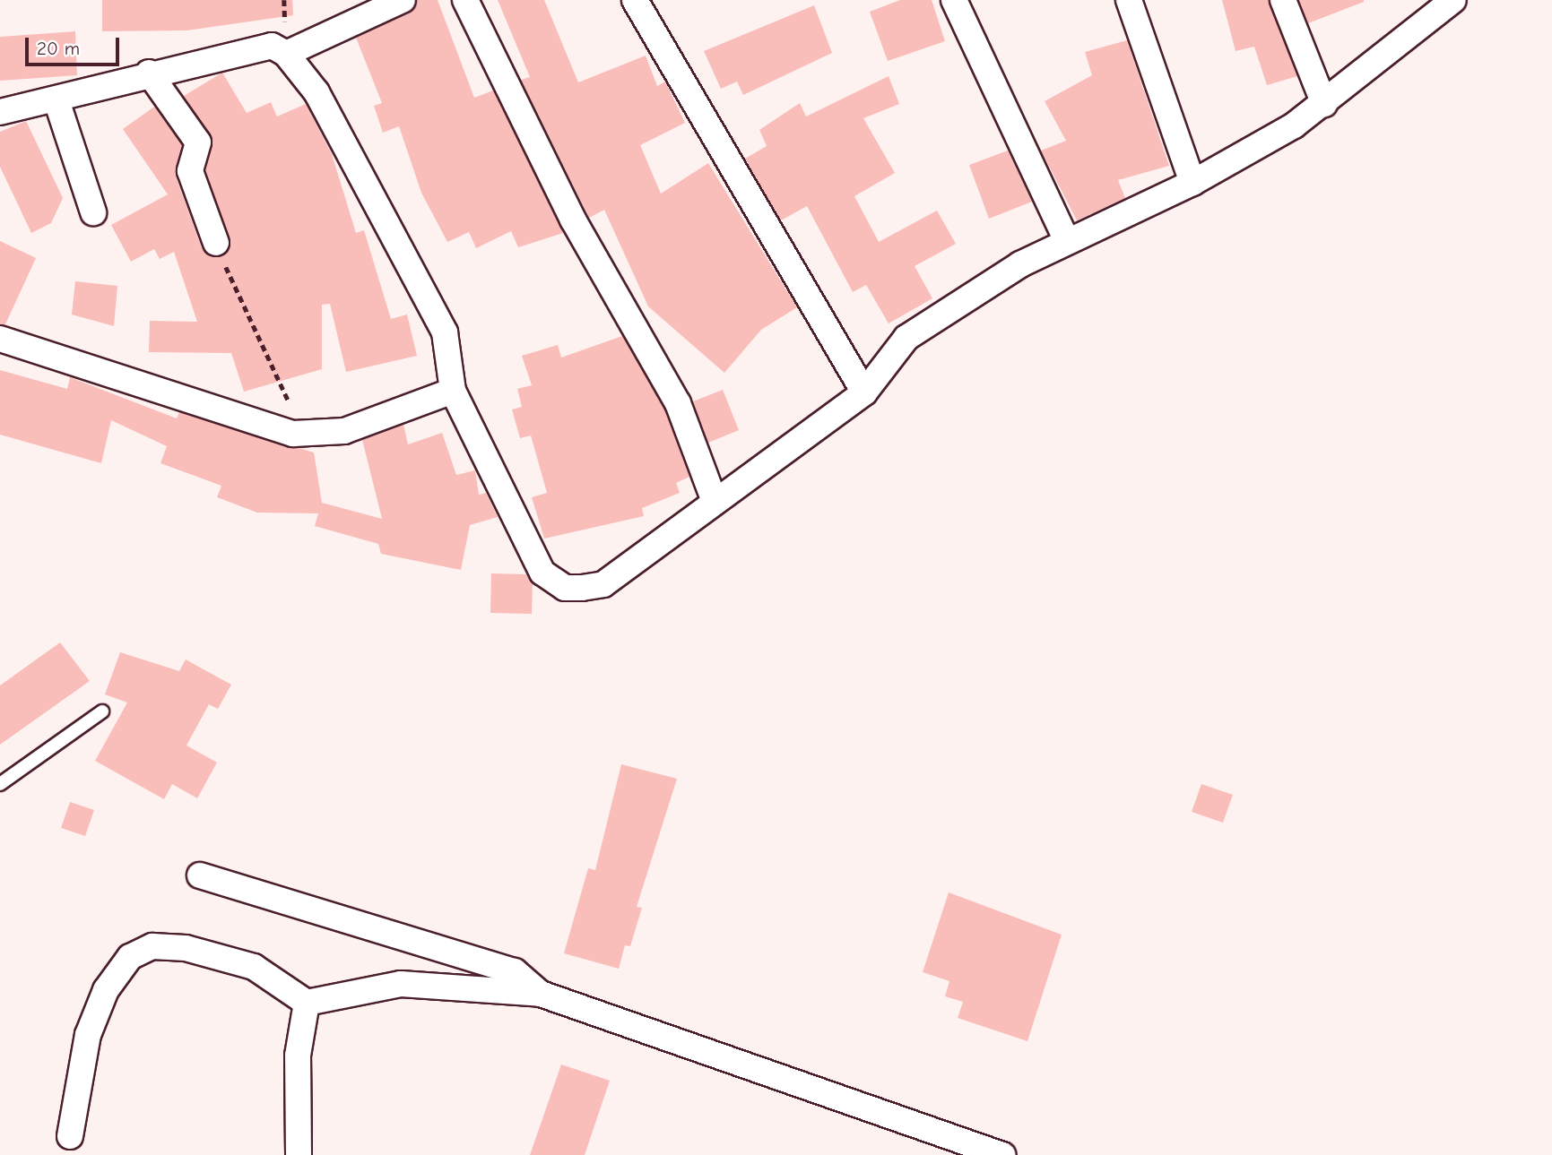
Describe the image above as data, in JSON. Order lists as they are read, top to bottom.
{
  "scale_bar": "20 m"
}
